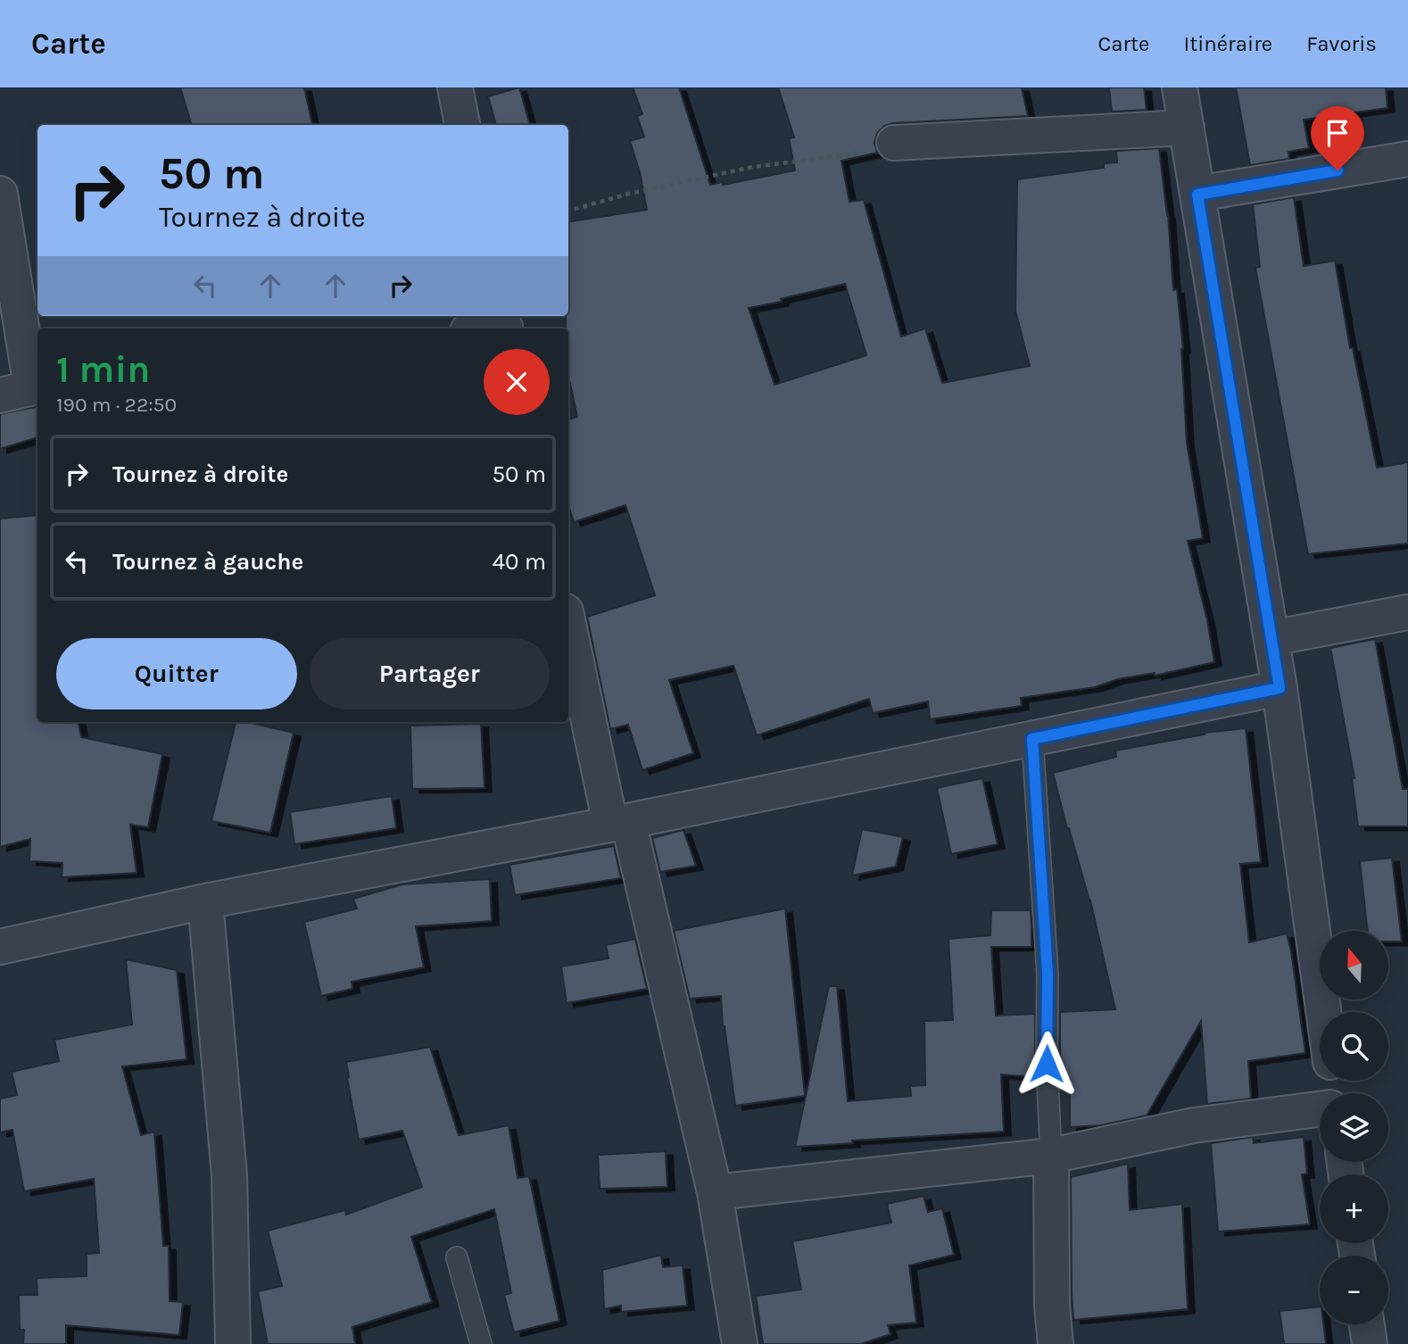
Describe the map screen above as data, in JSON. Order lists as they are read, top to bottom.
{
  "north": "top",
  "page": {
    "header": "Carte",
    "nav": ["Carte", "Itinéraire", "Favoris"],
    "turn": ["50 m", "Tournez à droite"],
    "heading": ["1 min", "190 m · 22:50"],
    "list": [
      {
        "name": "Tournez à droite",
        "value": "50 m"
      },
      {
        "name": "Tournez à gauche",
        "value": "40 m"
      }
    ],
    "buttons": ["Quitter", "Partager"],
    "map_buttons": ["+", "−"]
  }
}
